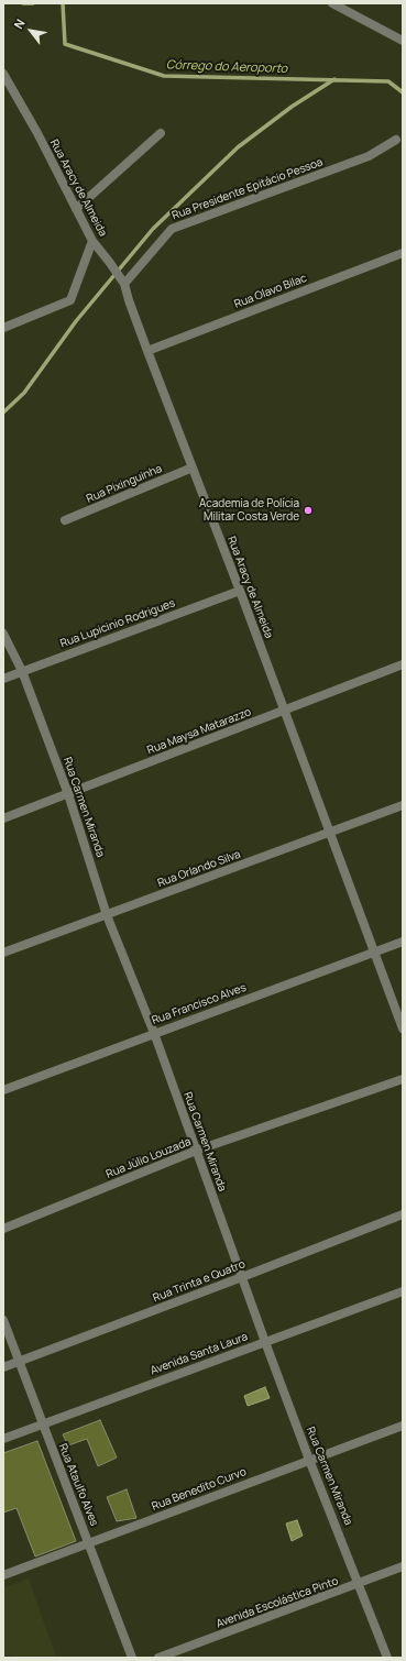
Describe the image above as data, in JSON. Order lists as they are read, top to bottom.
{
  "streets": {
    "street": [
      "Rua Aracy de Almeida",
      "Rua Presidente Epitácio Pessoa",
      "Rua Olavo Bilac",
      "Rua Pixinguinha",
      "Rua Lupicinio Rodrigues",
      "Rua Maysa Matarazzo",
      "Rua Carmen Miranda",
      "Rua Orlando Silva",
      "Rua Francisco Alves",
      "Rua Júlio Louzada",
      "Rua Trinta e Quatro",
      "Avenida Santa Laura",
      "Rua Ataulfo Alves",
      "Rua Benedito Curvo",
      "Avenida Escolástica Pinto"
    ]
  },
  "crossings": [
    ["Rua Aracy de Almeida", "Rua Presidente Epitácio Pessoa"],
    ["Rua Aracy de Almeida", "Rua Olavo Bilac"],
    ["Rua Aracy de Almeida", "Rua Pixinguinha"],
    ["Rua Aracy de Almeida", "Rua Lupicinio Rodrigues"],
    ["Rua Aracy de Almeida", "Rua Maysa Matarazzo"],
    ["Rua Aracy de Almeida", "Rua Orlando Silva"],
    ["Rua Aracy de Almeida", "Rua Francisco Alves"],
    ["Rua Lupicinio Rodrigues", "Rua Carmen Miranda"],
    ["Rua Maysa Matarazzo", "Rua Carmen Miranda"],
    ["Rua Carmen Miranda", "Rua Orlando Silva"],
    ["Rua Carmen Miranda", "Rua Francisco Alves"],
    ["Rua Carmen Miranda", "Rua Júlio Louzada"],
    ["Rua Carmen Miranda", "Rua Trinta e Quatro"],
    ["Rua Carmen Miranda", "Avenida Santa Laura"],
    ["Rua Carmen Miranda", "Rua Benedito Curvo"],
    ["Rua Carmen Miranda", "Avenida Escolástica Pinto"],
    ["Rua Trinta e Quatro", "Rua Ataulfo Alves"],
    ["Avenida Santa Laura", "Rua Ataulfo Alves"],
    ["Rua Ataulfo Alves", "Rua Benedito Curvo"]
  ],
  "water": ["Córrego do Aeroporto"],
  "places": ["Academia de Polícia Militar Costa Verde"],
  "north": "top left"
}
